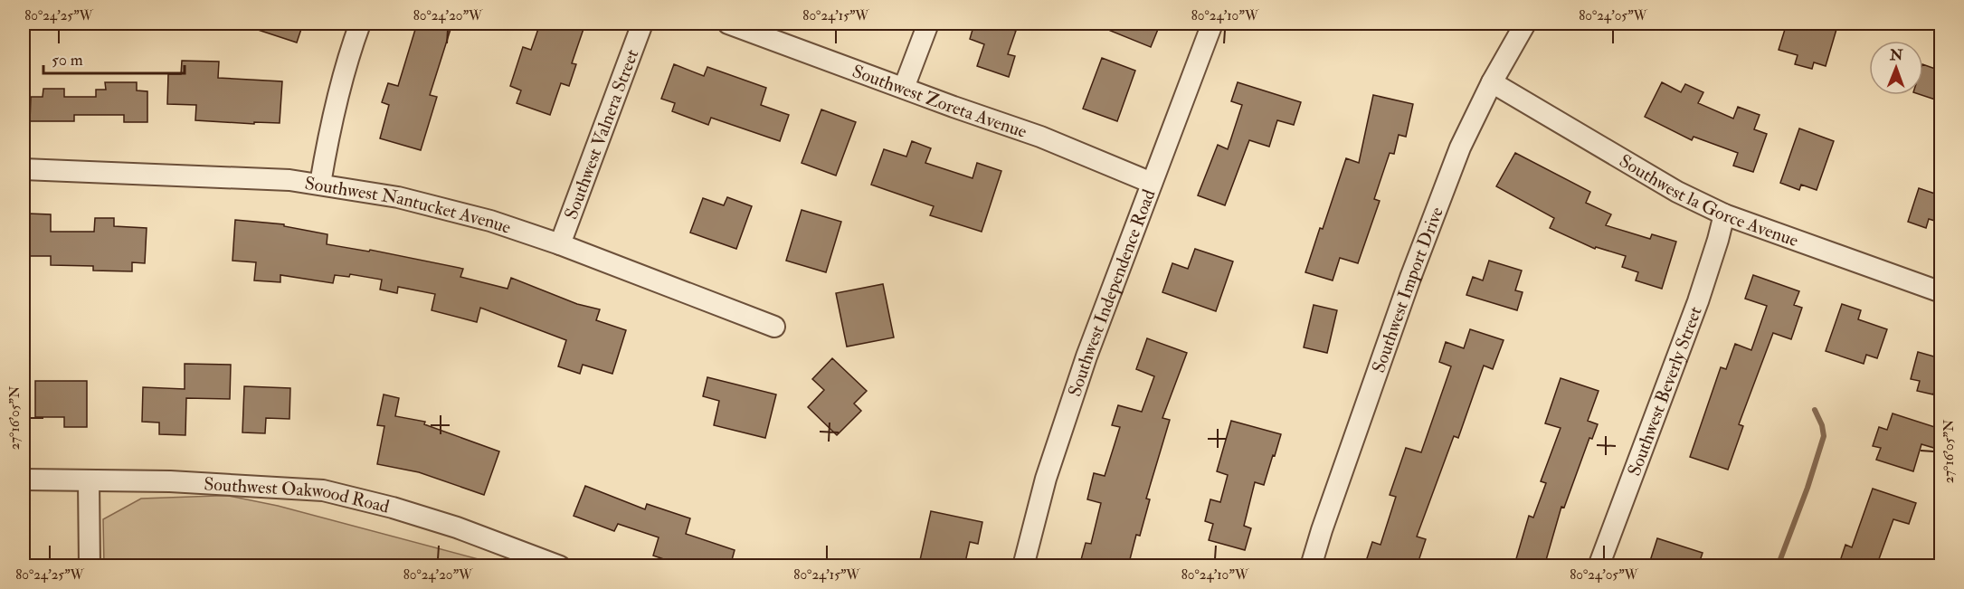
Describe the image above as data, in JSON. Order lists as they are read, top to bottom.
{
  "streets": {
    "street": [
      "Southwest Zoreta Avenue",
      "Southwest Valnera Street",
      "Southwest la Gorce Avenue",
      "Southwest Nantucket Avenue",
      "Southwest Import Drive",
      "Southwest Independence Road",
      "Southwest Beverly Street",
      "Southwest Oakwood Road"
    ]
  },
  "crossings": [
    ["Southwest Zoreta Avenue", "Southwest Independence Road"],
    ["Southwest Valnera Street", "Southwest Nantucket Avenue"],
    ["Southwest la Gorce Avenue", "Southwest Import Drive"],
    ["Southwest la Gorce Avenue", "Southwest Beverly Street"]
  ],
  "scale_bar": "50 m",
  "north": "top",
  "coordinates": [
    "80°24'25\"W",
    "80°24'20\"W",
    "80°24'15\"W",
    "80°24'10\"W",
    "80°24'05\"W",
    "27°16'05\"N"
  ]
}
